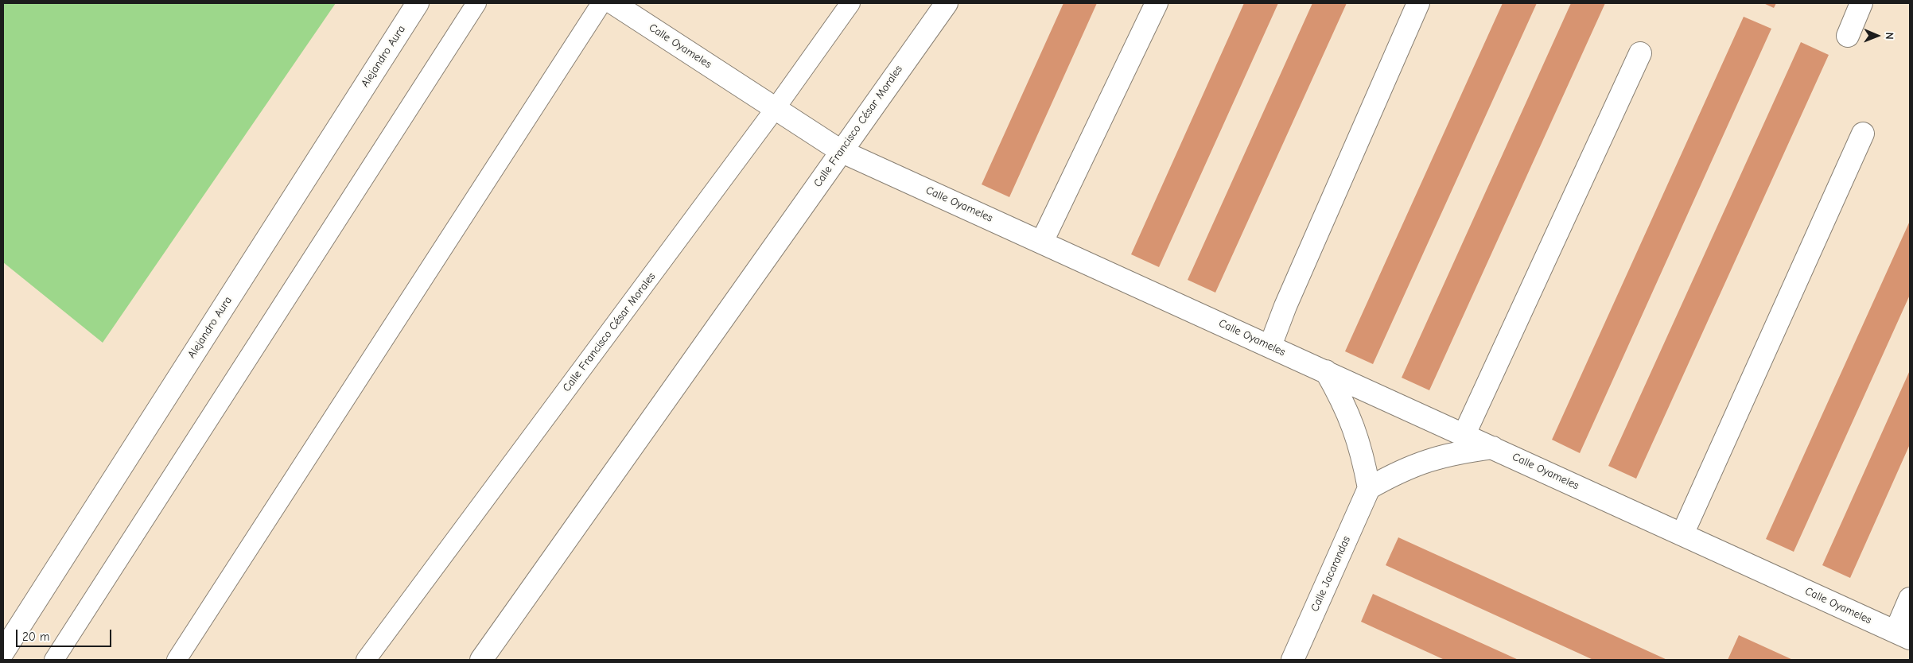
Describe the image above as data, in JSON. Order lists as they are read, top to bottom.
{
  "streets": {
    "street": [
      "Calle Oyameles",
      "Alejandro Aura",
      "Calle Francisco César Morales",
      "Calle Jacarandas"
    ]
  },
  "crossings": [
    ["Calle Oyameles", "Calle Francisco César Morales"]
  ],
  "scale_bar": "20 m",
  "north": "right"
}
